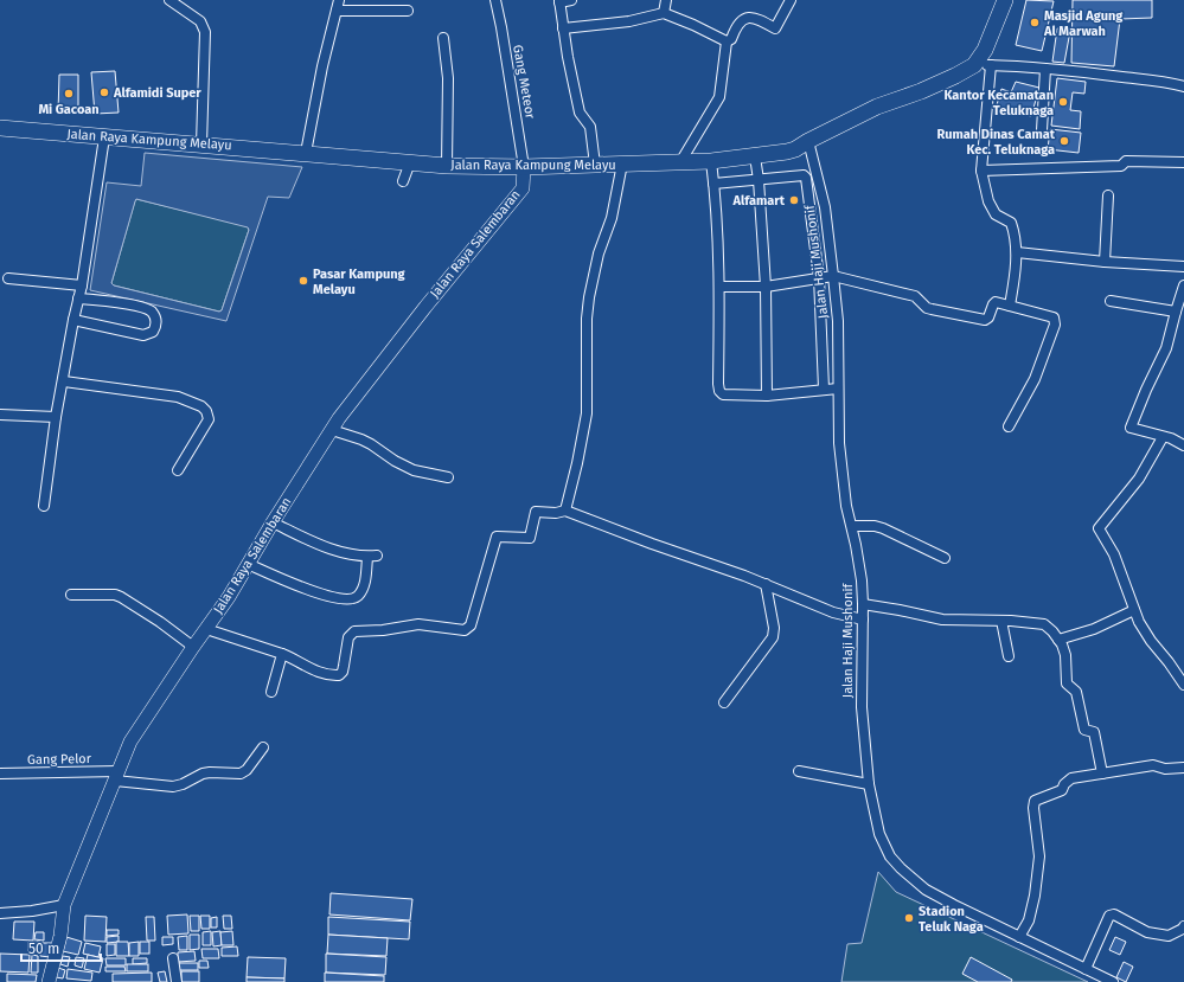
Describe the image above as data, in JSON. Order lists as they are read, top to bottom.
{
  "streets": {
    "main road": ["Jalan Raya Kampung Melayu", "Jalan Raya Salembaran"],
    "street": ["Gang Meteor", "Jalan Haji Mushonif", "Gang Pelor"]
  },
  "crossings": [
    ["Gang Meteor", "Jalan Raya Kampung Melayu"],
    ["Gang Meteor", "Jalan Raya Salembaran"],
    ["Jalan Raya Kampung Melayu", "Jalan Raya Salembaran"],
    ["Jalan Raya Kampung Melayu", "Jalan Haji Mushonif"],
    ["Jalan Raya Salembaran", "Gang Pelor"]
  ],
  "places": [
    "Masjid Agung Al Marwah",
    "Alfamidi Super",
    "Mi Gacoan",
    "Kantor Kecamatan Teluknaga",
    "Rumah Dinas Camat Kec. Teluknaga",
    "Alfamart",
    "Pasar Kampung Melayu",
    "Stadion Teluk Naga"
  ],
  "scale_bar": "50 m"
}
